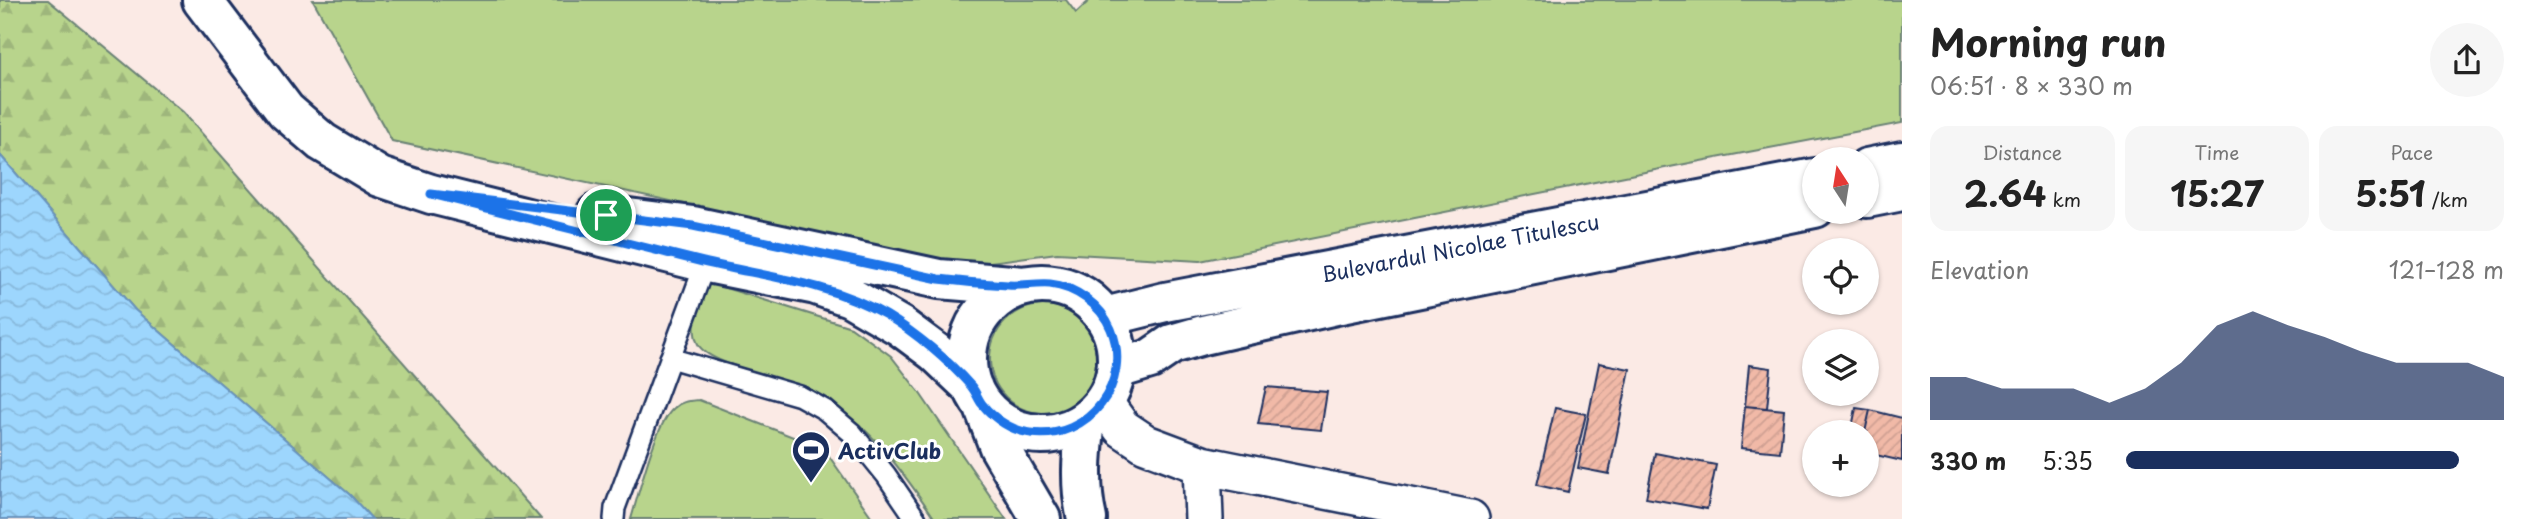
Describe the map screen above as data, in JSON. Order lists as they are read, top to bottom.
{
  "streets": {
    "main road": ["Bulevardul Nicolae Titulescu"]
  },
  "places": {
    "sports": ["ActivClub"]
  },
  "north": "top",
  "page": {
    "heading": ["Morning run", "06:51 · 8 × 330 m"],
    "stats": [
      ["Distance", "2.64 km"],
      ["Time", "15:27"],
      ["Pace", "5:51 /km"]
    ],
    "map_buttons": "+",
    "chart": ["Elevation", "121–128 m"],
    "list": [
      {
        "name": "330 m",
        "note": "5:35"
      }
    ]
  }
}
